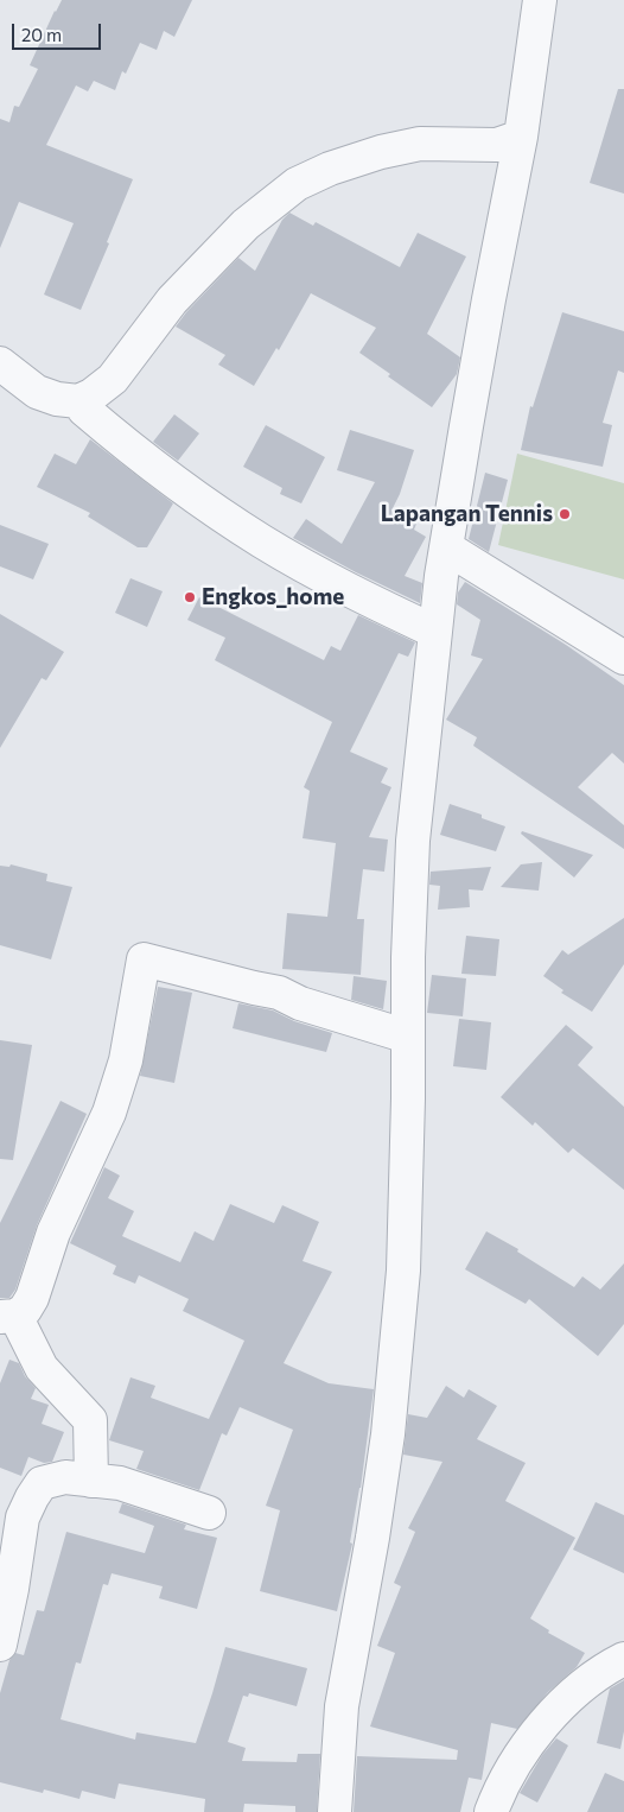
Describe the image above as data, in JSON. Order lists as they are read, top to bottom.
{
  "places": ["Lapangan Tennis", "Engkos_home"],
  "scale_bar": "20 m"
}
